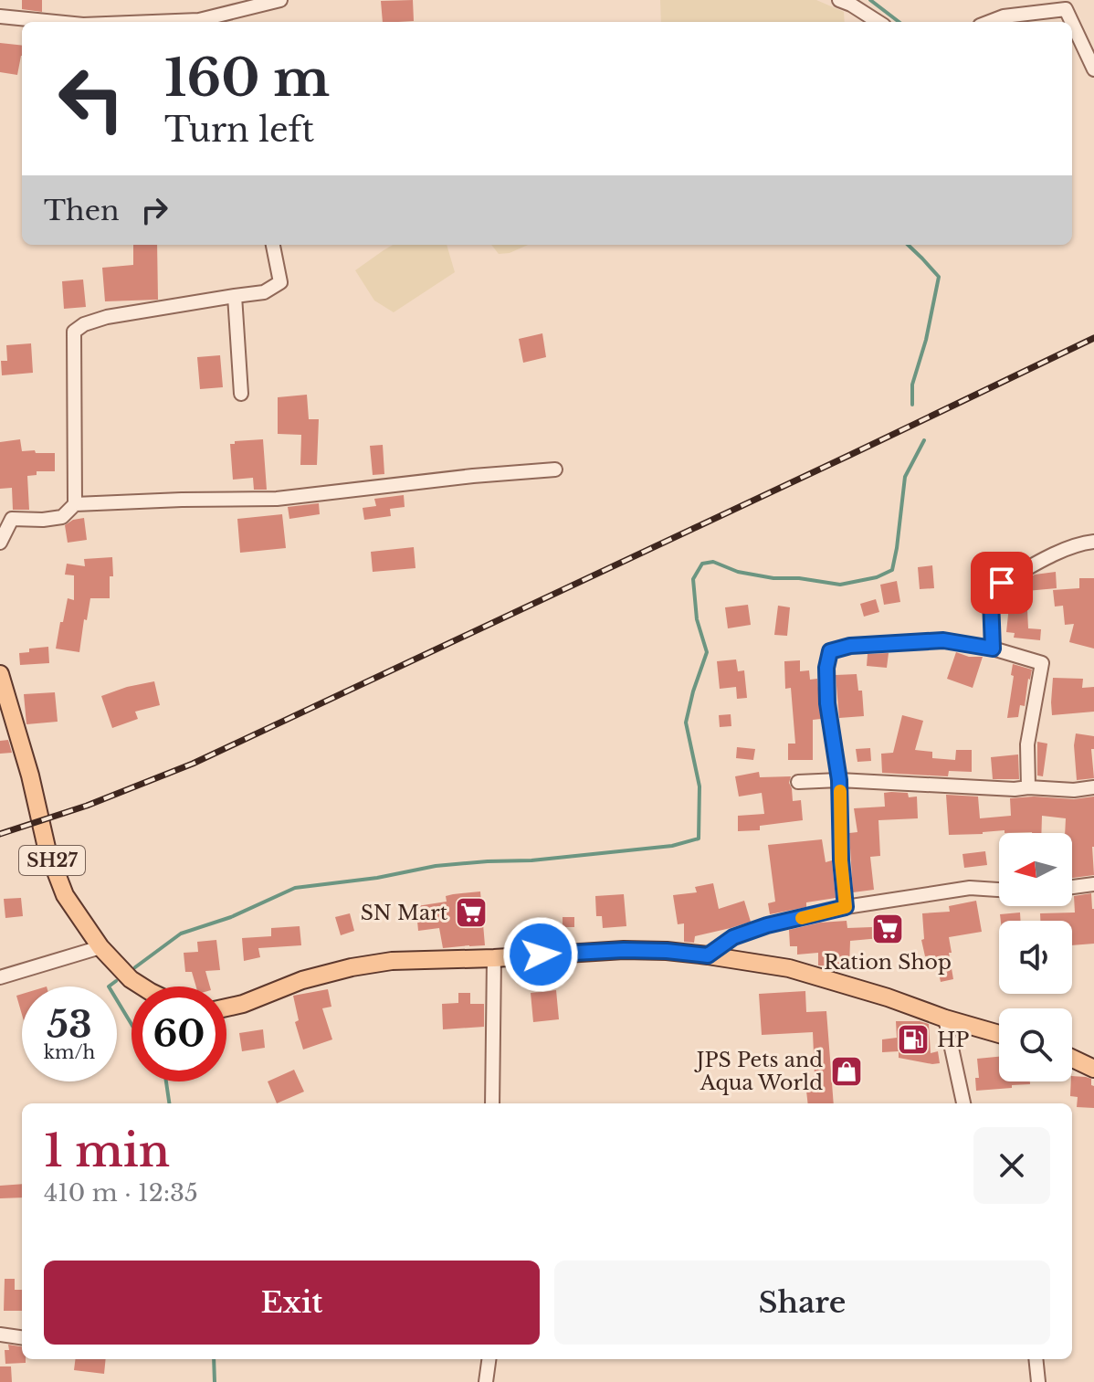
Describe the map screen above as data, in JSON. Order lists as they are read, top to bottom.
{
  "streets": {
    "main road": ["SH27"]
  },
  "places": {
    "supermarket": ["SN Mart", "Ration Shop"],
    "fuel station": ["HP"],
    "shop": ["JPS Pets and Aqua World"]
  },
  "north": "left",
  "page": {
    "turn": ["160 m", "Turn left"],
    "then": "Then",
    "speed": "53 km/h",
    "limit": "60",
    "heading": ["1 min", "410 m · 12:35"],
    "buttons": ["Exit", "Share"]
  }
}
